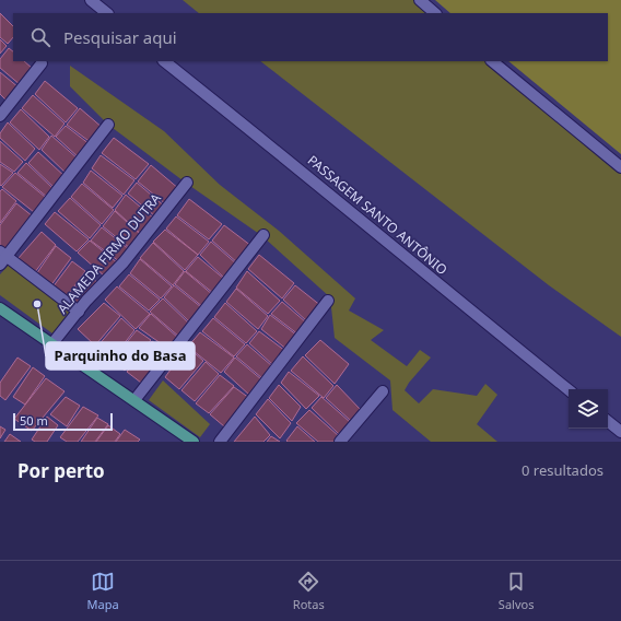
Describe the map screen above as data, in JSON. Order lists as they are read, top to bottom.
{
  "streets": {
    "street": ["PASSAGEM SANTO ANTÔNIO", "ALAMEDA FIRMO DUTRA"]
  },
  "places": ["Parquinho do Basa"],
  "scale_bar": "50 m",
  "page": {
    "search": "Pesquisar aqui",
    "scale": "50 m",
    "heading": ["Por perto", "0 resultados"],
    "nav": ["Mapa", "Rotas", "Salvos"]
  }
}
